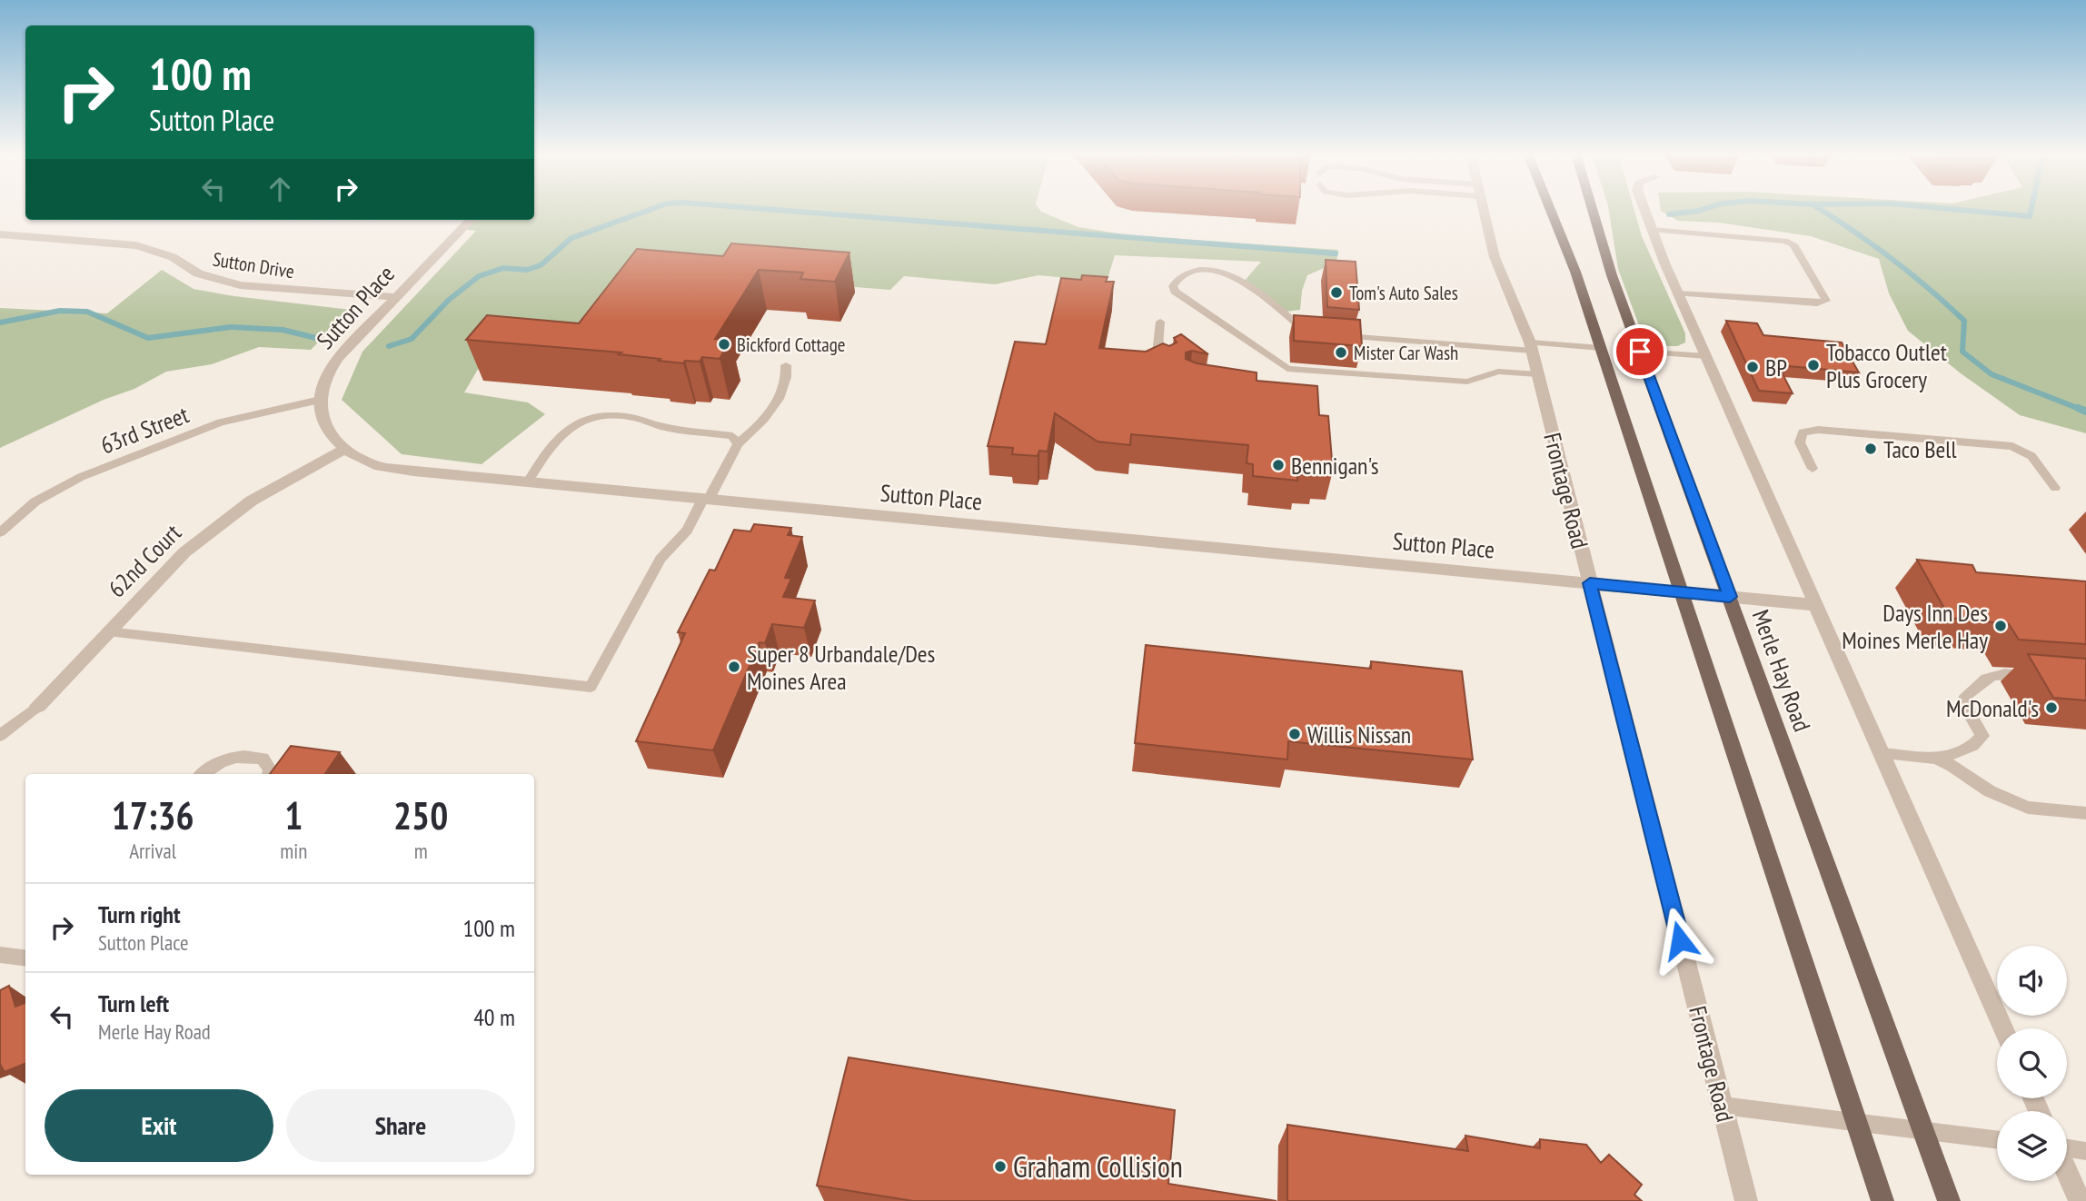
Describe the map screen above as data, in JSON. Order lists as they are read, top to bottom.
{
  "streets": {
    "main road": ["Merle Hay Road"],
    "street": [
      "Sutton Drive",
      "Sutton Place",
      "Frontage Road",
      "62nd Court"
    ],
    "lane": ["63rd Street"]
  },
  "crossings": [
    ["Sutton Drive", "Sutton Place"],
    ["Sutton Place", "63rd Street"],
    ["Sutton Place", "Frontage Road"],
    ["Sutton Place", "62nd Court"],
    ["Sutton Place", "Merle Hay Road"]
  ],
  "places": [
    "Tom's Auto Sales",
    "Bickford Cottage",
    "Mister Car Wash",
    "Tobacco Outlet Plus Grocery",
    "BP",
    "Taco Bell",
    "Bennigan's",
    "Days Inn Des Moines Merle Hay",
    "Super 8 Urbandale/Des Moines Area",
    "McDonald's",
    "Willis Nissan",
    "Graham Collision"
  ],
  "page": {
    "turn": ["100 m", "Sutton Place"],
    "eta": [
      "17:36",
      "Arrival",
      "1",
      "min",
      "250",
      "m"
    ],
    "list": [
      {
        "name": "Turn right",
        "note": "Sutton Place",
        "value": "100 m"
      },
      {
        "name": "Turn left",
        "note": "Merle Hay Road",
        "value": "40 m"
      }
    ],
    "buttons": ["Exit", "Share"]
  }
}
